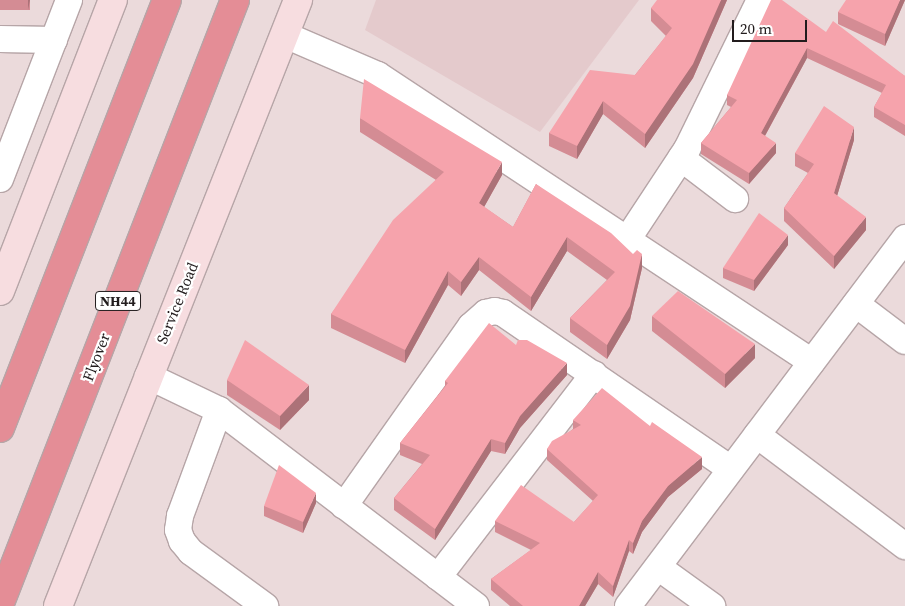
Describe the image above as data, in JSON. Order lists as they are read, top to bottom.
{
  "streets": {
    "highway": ["NH44", "Flyover"],
    "street": ["Service Road"]
  },
  "scale_bar": "20 m"
}
